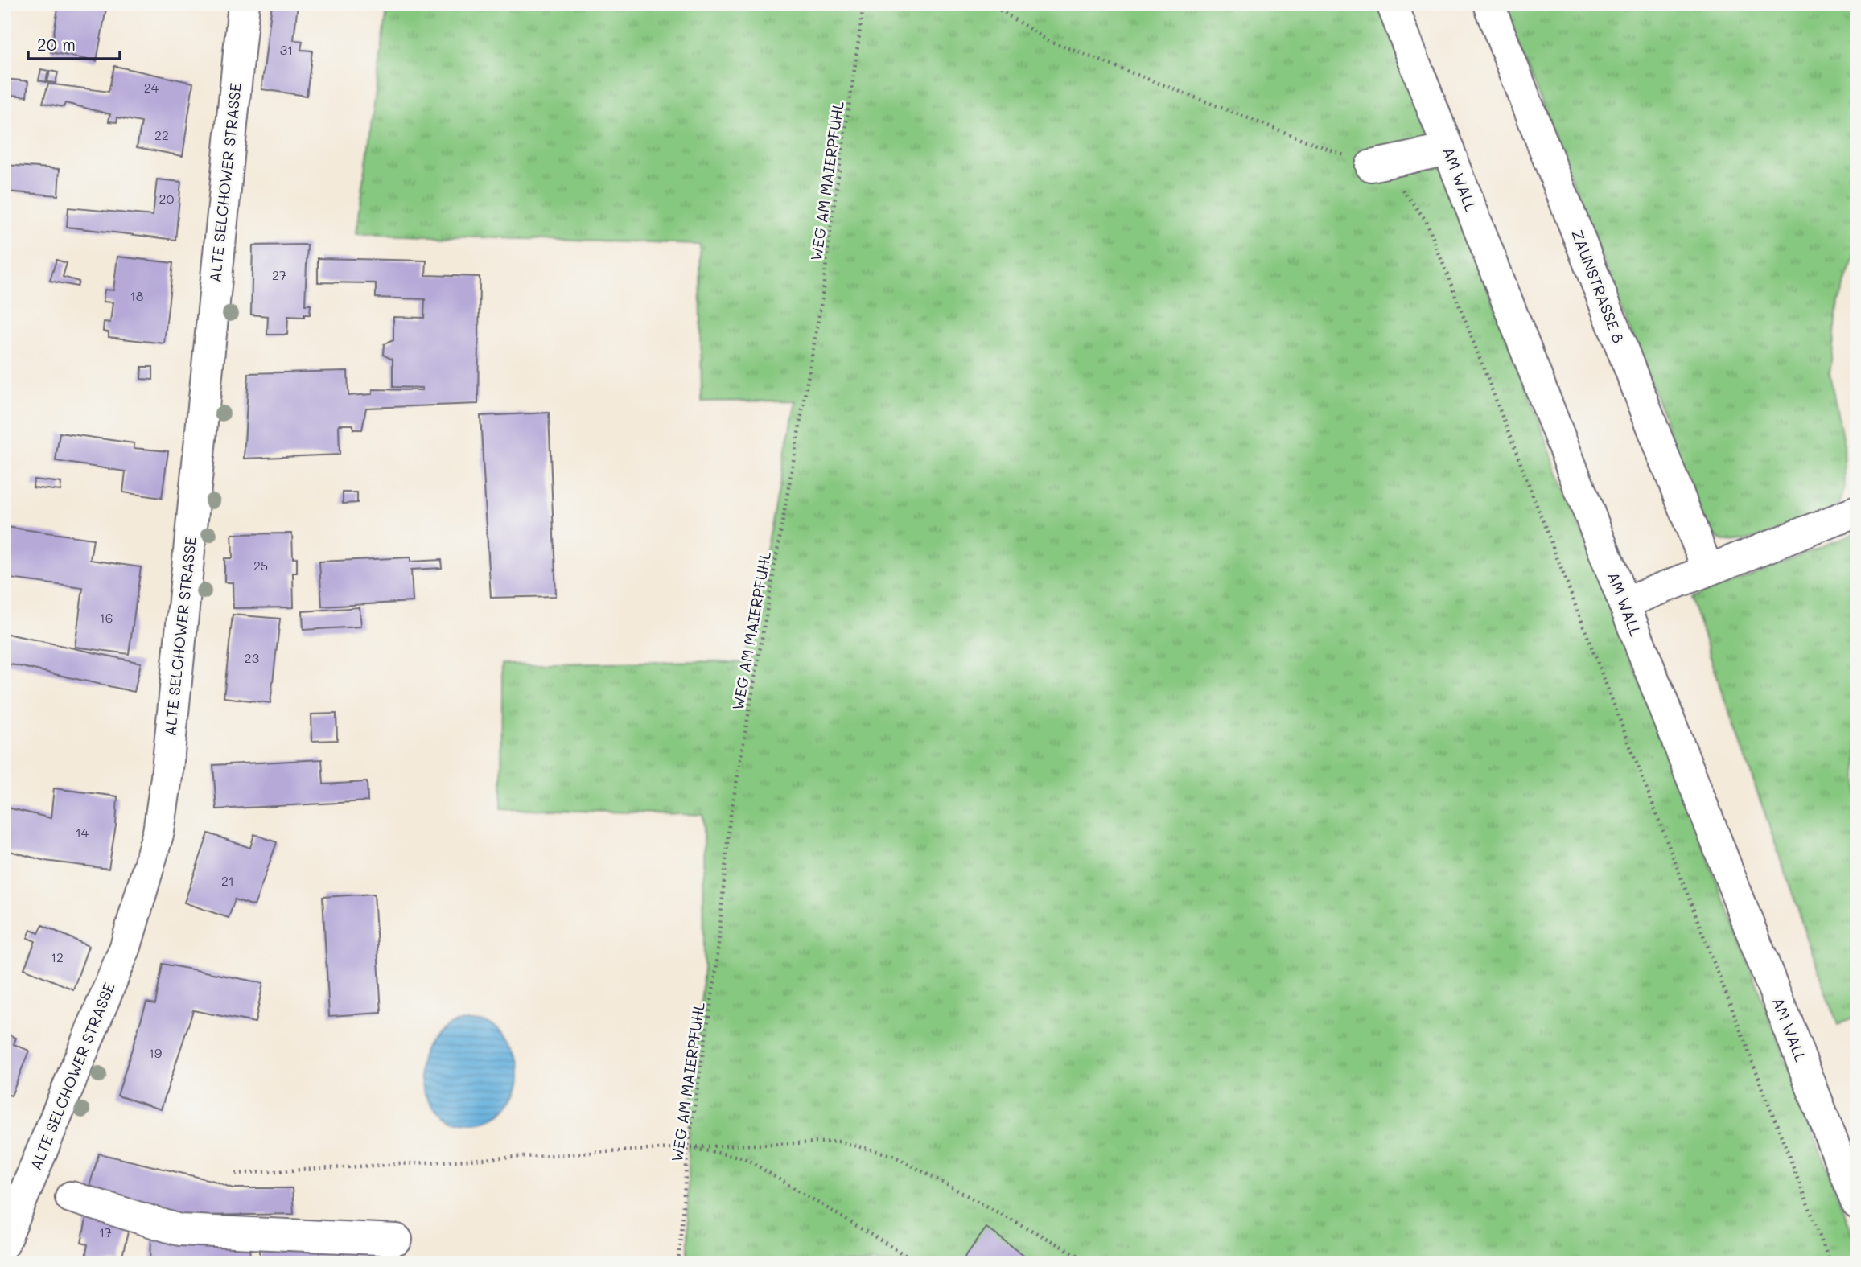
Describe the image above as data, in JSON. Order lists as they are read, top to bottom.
{
  "streets": {
    "street": ["AM WALL", "ALTE SELCHOWER STRASSE", "ZAUNSTRASSE 8"],
    "path": ["WEG AM MAIERPFUHL"]
  },
  "house_numbers": [
    "31",
    "24",
    "22",
    "20",
    "27",
    "18",
    "25",
    "16",
    "23",
    "14",
    "21",
    "12",
    "19",
    "17"
  ],
  "scale_bar": "20 m"
}
